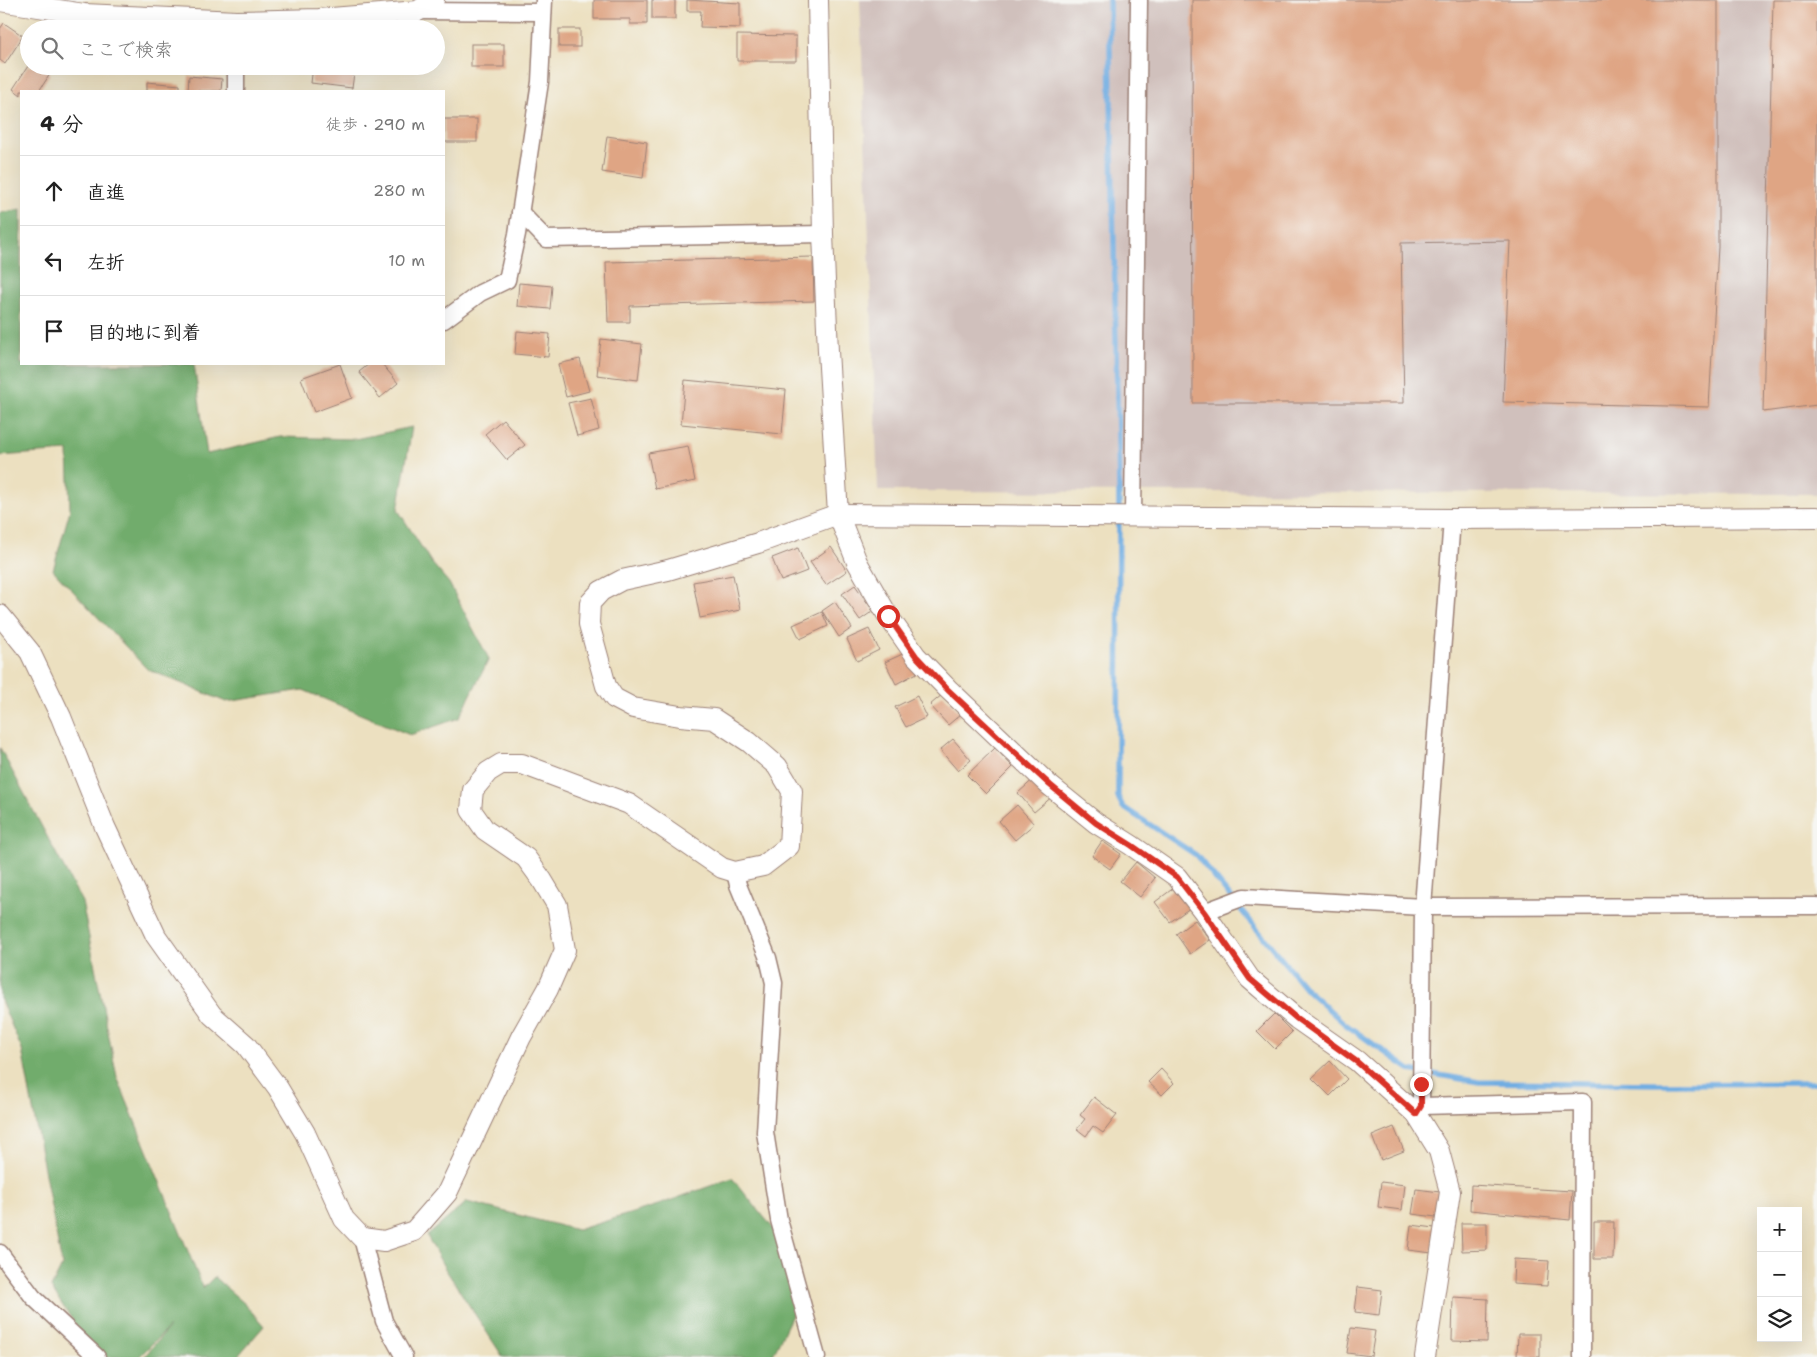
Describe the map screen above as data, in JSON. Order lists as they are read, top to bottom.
{
  "page": {
    "search": "ここで検索",
    "heading": ["4 分", "徒歩 · 290 m"],
    "list": [
      ["直進", "280 m"],
      ["左折", "10 m"],
      "目的地に到着"
    ],
    "map_buttons": ["+", "−"]
  }
}
